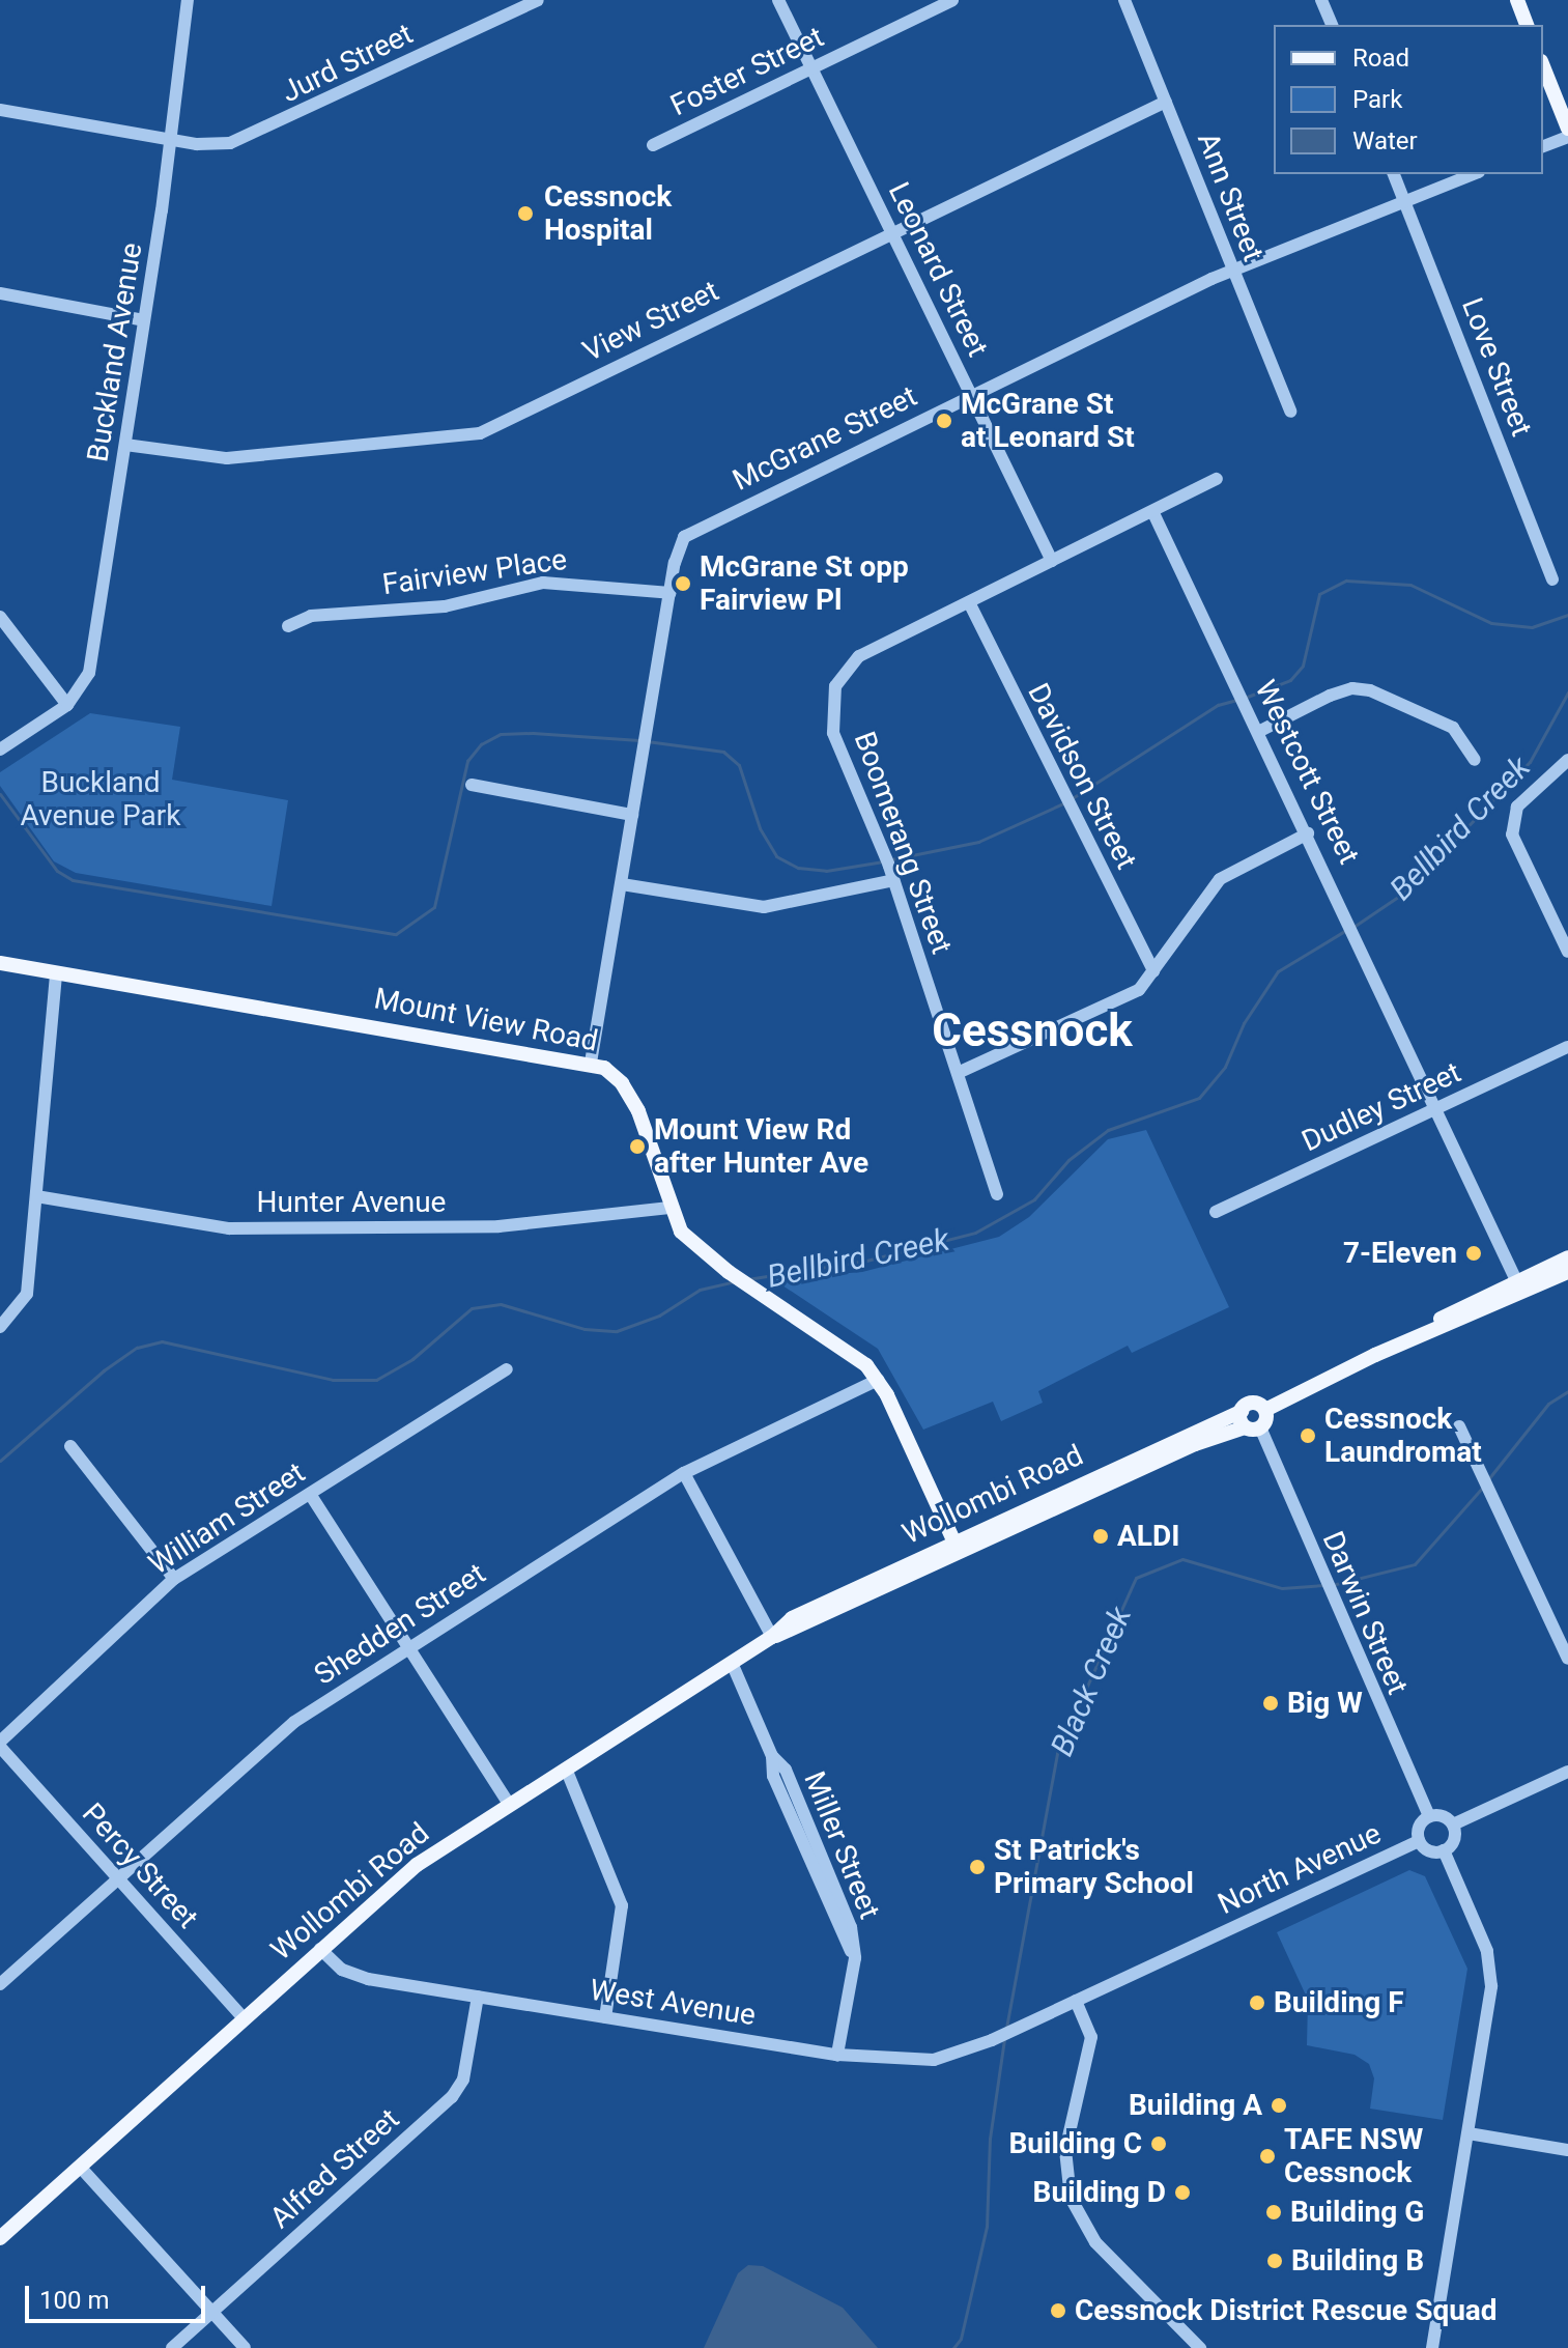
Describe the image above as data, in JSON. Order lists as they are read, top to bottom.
{
  "streets": {
    "main road": ["Mount View Road", "Wollombi Road"],
    "street": [
      "Jurd Street",
      "Foster Street",
      "Ann Street",
      "Leonard Street",
      "View Street",
      "Buckland Avenue",
      "Love Street",
      "McGrane Street",
      "Fairview Place",
      "Westcott Street",
      "Davidson Street",
      "Boomerang Street",
      "Dudley Street",
      "Hunter Avenue",
      "William Street",
      "Darwin Street",
      "Shedden Street",
      "Miller Street",
      "Percy Street",
      "North Avenue",
      "West Avenue",
      "Alfred Street"
    ]
  },
  "crossings": [
    ["Jurd Street", "Buckland Avenue"],
    ["Foster Street", "Leonard Street"],
    ["Ann Street", "View Street"],
    ["Ann Street", "McGrane Street"],
    ["Leonard Street", "View Street"],
    ["Leonard Street", "McGrane Street"],
    ["Leonard Street", "Boomerang Street"],
    ["View Street", "Buckland Avenue"],
    ["Love Street", "McGrane Street"],
    ["McGrane Street", "Fairview Place"],
    ["McGrane Street", "Mount View Road"],
    ["Westcott Street", "Boomerang Street"],
    ["Westcott Street", "Dudley Street"],
    ["Davidson Street", "Boomerang Street"],
    ["Mount View Road", "Hunter Avenue"],
    ["Mount View Road", "Wollombi Road"],
    ["Mount View Road", "Shedden Street"],
    ["Wollombi Road", "Darwin Street"],
    ["Wollombi Road", "Miller Street"],
    ["Wollombi Road", "Percy Street"],
    ["Wollombi Road", "West Avenue"],
    ["William Street", "Percy Street"],
    ["Darwin Street", "North Avenue"],
    ["Shedden Street", "Percy Street"],
    ["Miller Street", "West Avenue"],
    ["North Avenue", "West Avenue"],
    ["West Avenue", "Alfred Street"]
  ],
  "districts": ["Cessnock"],
  "water": ["Bellbird Creek", "Black Creek"],
  "parks": ["Buckland Avenue Park"],
  "places": [
    "Cessnock Hospital",
    "McGrane St at Leonard St",
    "McGrane St opp Fairview Pl",
    "Mount View Rd after Hunter Ave",
    "7-Eleven",
    "Cessnock Laundromat",
    "ALDI",
    "Big W",
    "St Patrick's Primary School",
    "Building F",
    "Building A",
    "Building C",
    "TAFE NSW Cessnock",
    "Building D",
    "Building G",
    "Building B",
    "Cessnock District Rescue Squad"
  ],
  "legend": ["Road", "Park", "Water"],
  "scale_bar": "100 m"
}
